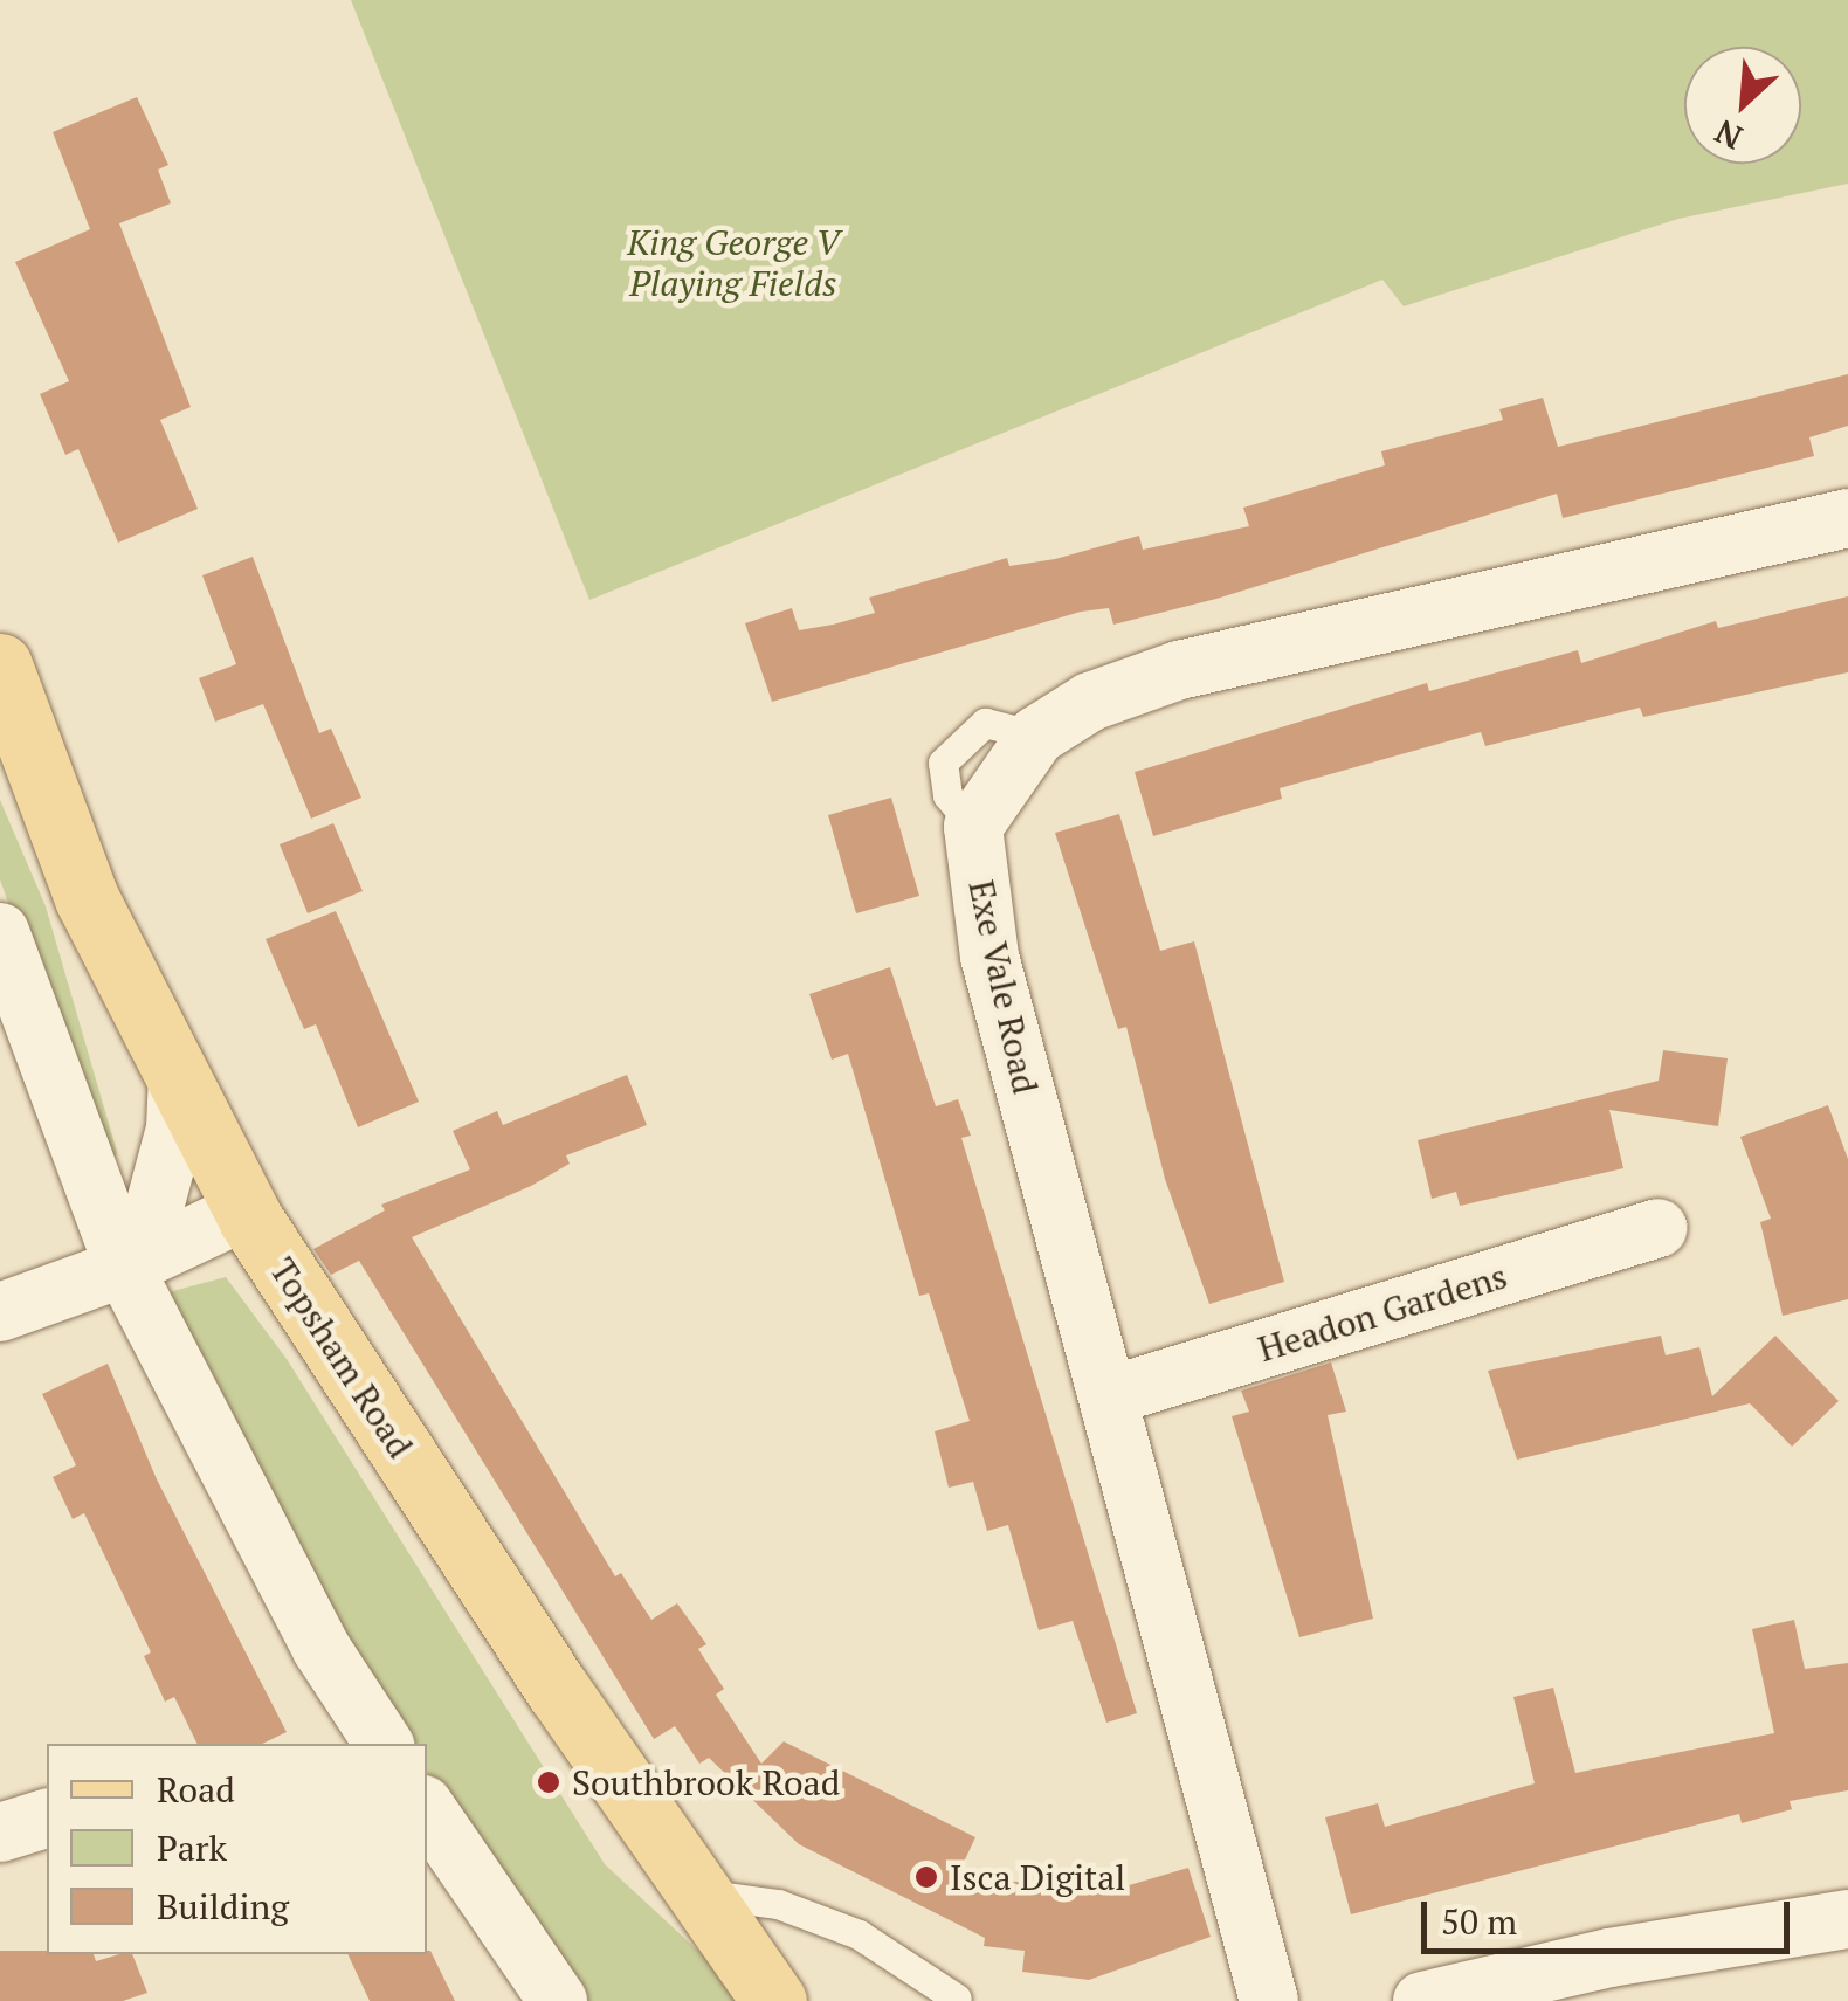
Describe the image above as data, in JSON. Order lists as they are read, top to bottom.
{
  "streets": {
    "main road": ["Topsham Road"],
    "street": ["Exe Vale Road", "Headon Gardens"]
  },
  "crossings": [
    ["Exe Vale Road", "Headon Gardens"]
  ],
  "parks": ["King George V Playing Fields"],
  "places": ["Southbrook Road", "Isca Digital"],
  "legend": ["Road", "Park", "Building"],
  "scale_bar": "50 m",
  "north": "bottom left"
}
